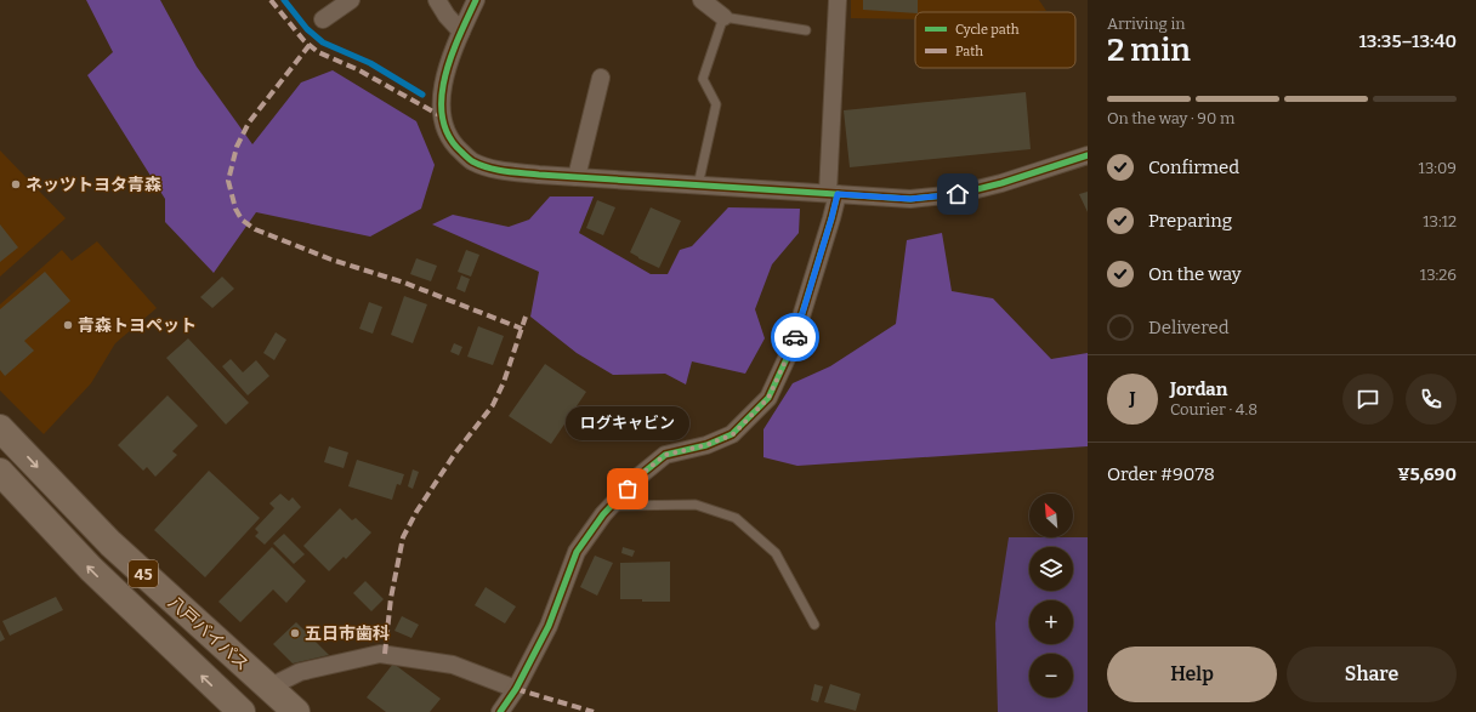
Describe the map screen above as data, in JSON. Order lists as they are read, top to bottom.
{
  "streets": {
    "highway": ["45", "八戸バイパス"]
  },
  "places": [
    "ネッツトヨタ青森",
    "青森トヨペット",
    "ログキャビン",
    "五日市歯科"
  ],
  "legend": ["Cycle path", "Path"],
  "north": "top left",
  "page": {
    "heading": ["2 min", "Arriving in", "13:35–13:40"],
    "panel": [
      "Jordan",
      "Courier · 4.8",
      "Order #9078",
      "¥5,690"
    ],
    "bar": "On the way · 90 m",
    "list": [
      ["Confirmed", "13:09"],
      ["Preparing", "13:12"],
      ["On the way", "13:26"],
      "Delivered"
    ],
    "round": "J",
    "bubble": "ログキャビン",
    "map_buttons": ["+", "−"],
    "buttons": ["Help", "Share"]
  }
}
